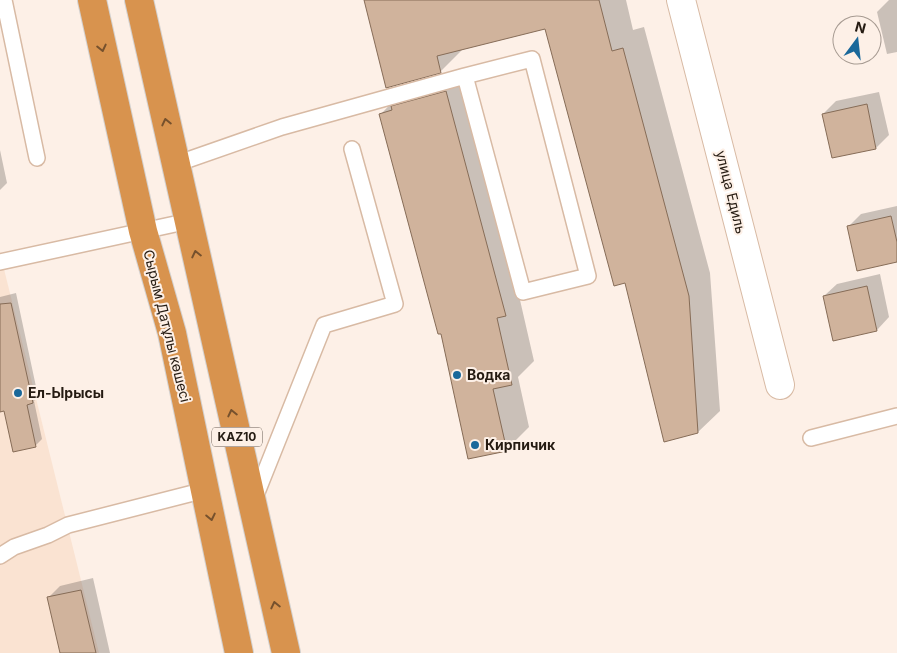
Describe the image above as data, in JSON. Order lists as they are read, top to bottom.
{
  "streets": {
    "highway": ["Сырым Датұлы көшесі", "KAZ10"],
    "street": ["улица Едиль"]
  },
  "places": ["Водка", "Ел-Ырысы", "Кирпичик"],
  "north": "top"
}
